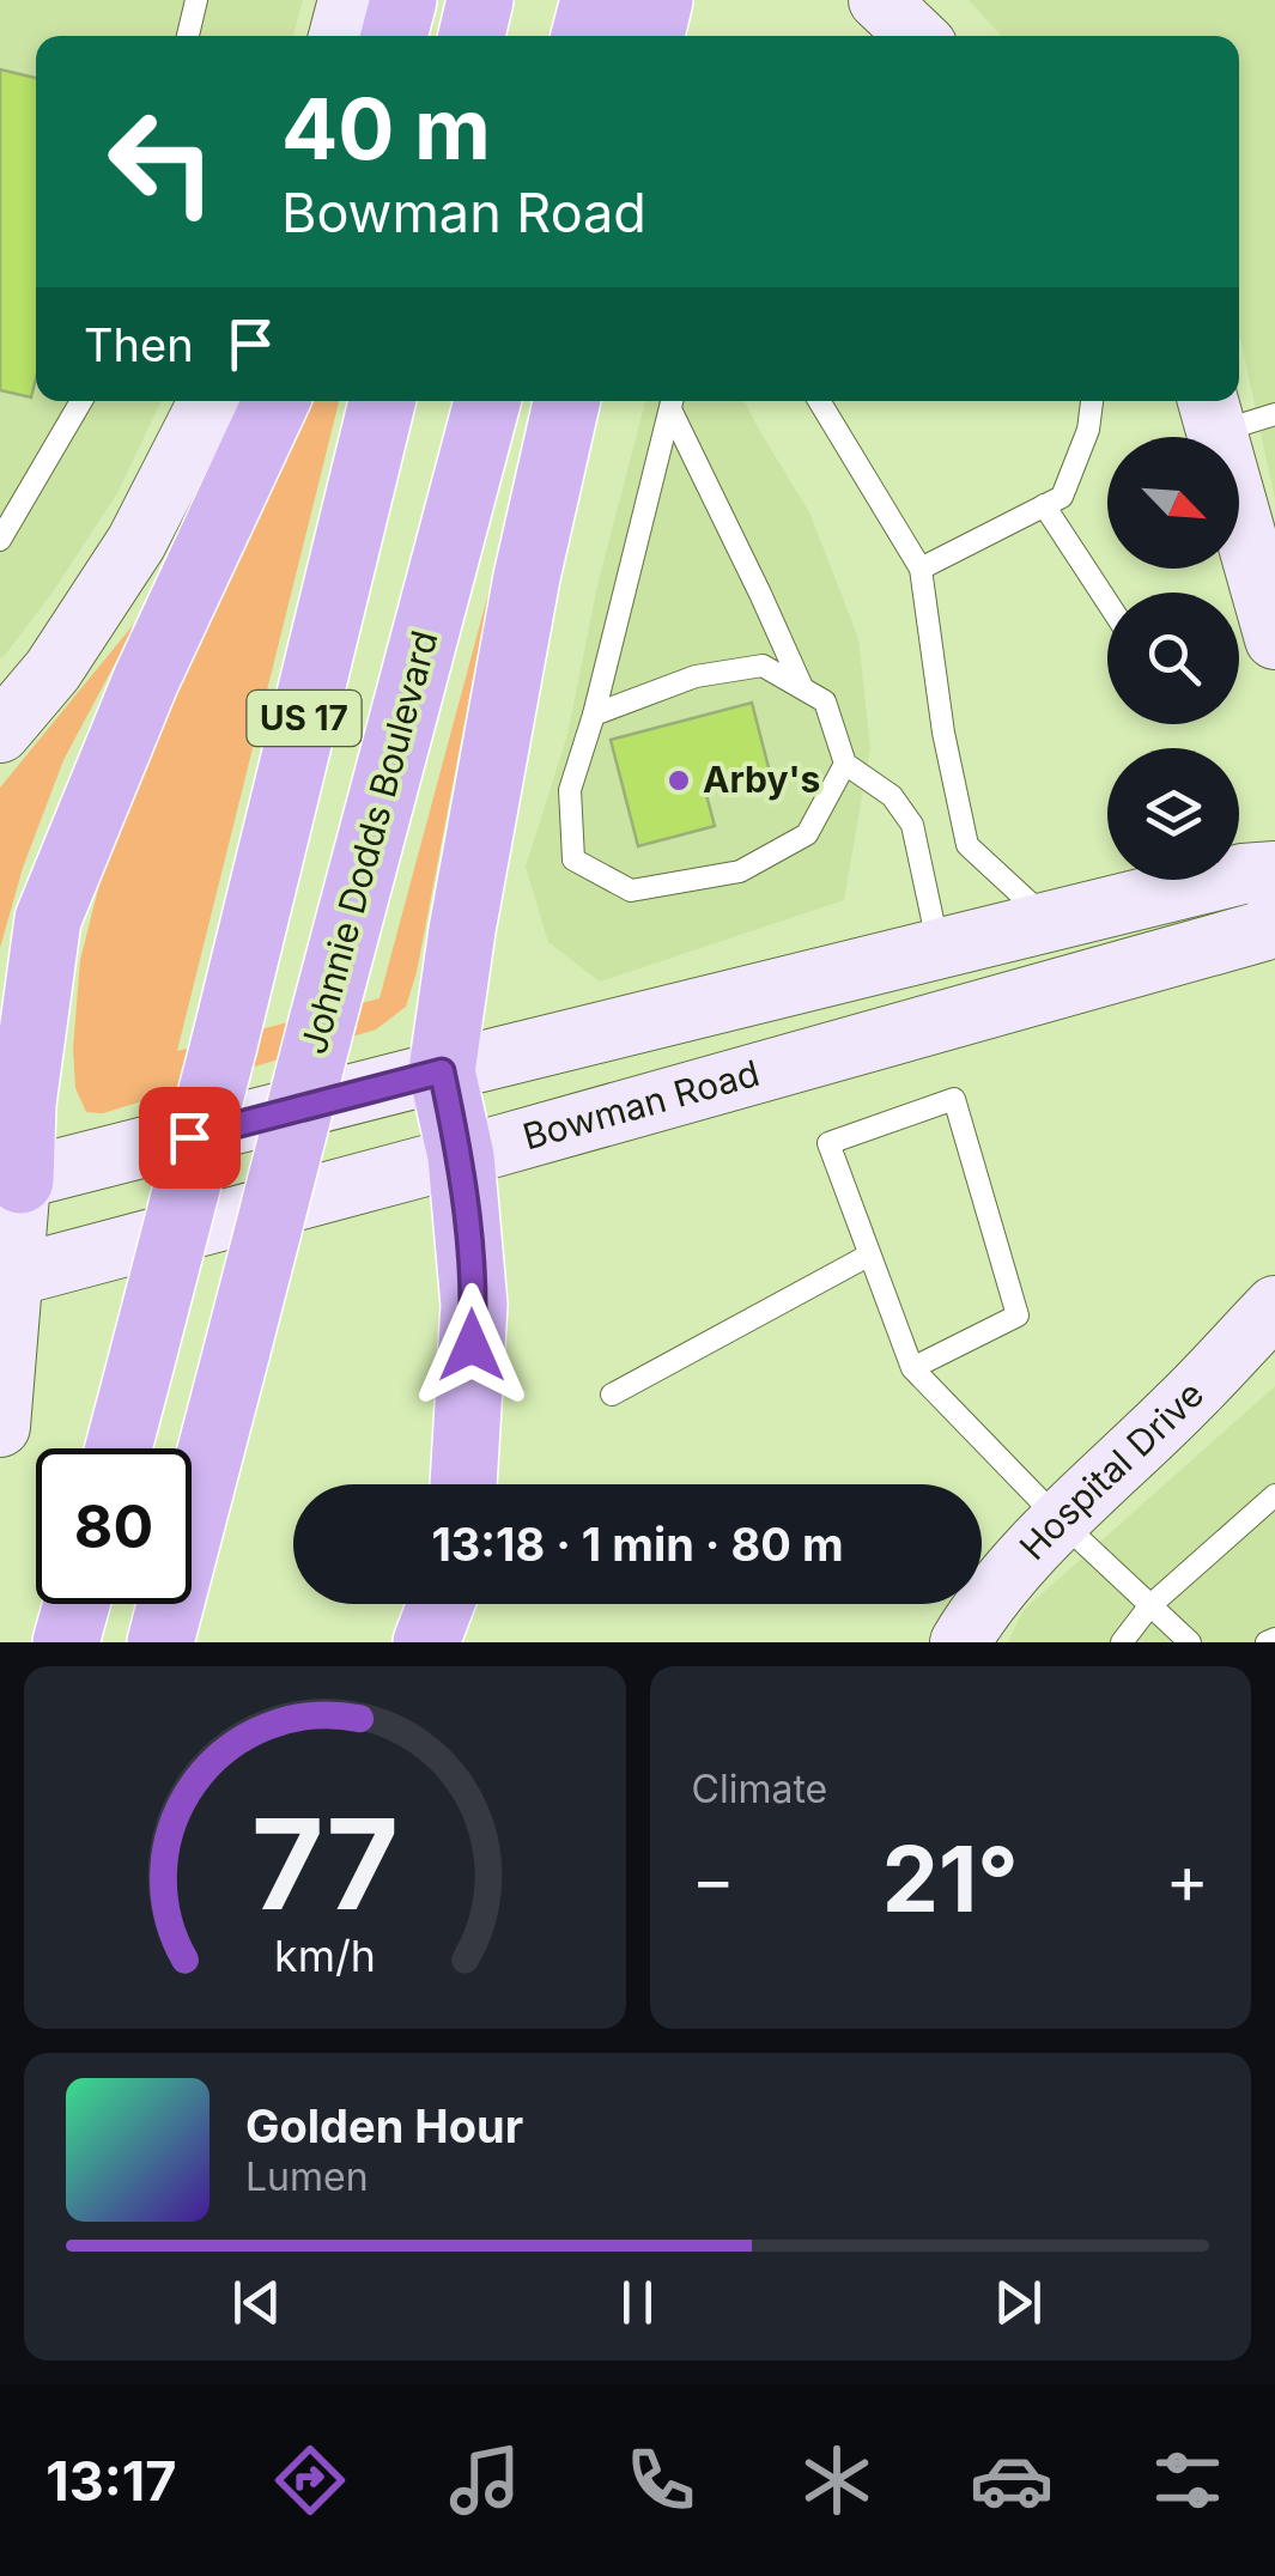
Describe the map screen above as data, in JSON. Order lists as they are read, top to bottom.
{
  "streets": {
    "highway": ["US 17", "Johnnie Dodds Boulevard"],
    "main road": ["Bowman Road", "Hospital Drive"]
  },
  "places": ["Arby's"],
  "north": "bottom right",
  "page": {
    "turn": ["40 m", "Bowman Road"],
    "then": "Then",
    "limit": "80",
    "trip": "13:18 · 1 min · 80 m",
    "tile": "Climate",
    "heat": ["−", "21°", "+"],
    "song": ["Golden Hour", "Lumen"],
    "tabs": "13:17",
    "gauge": ["77", "km/h"]
  }
}
